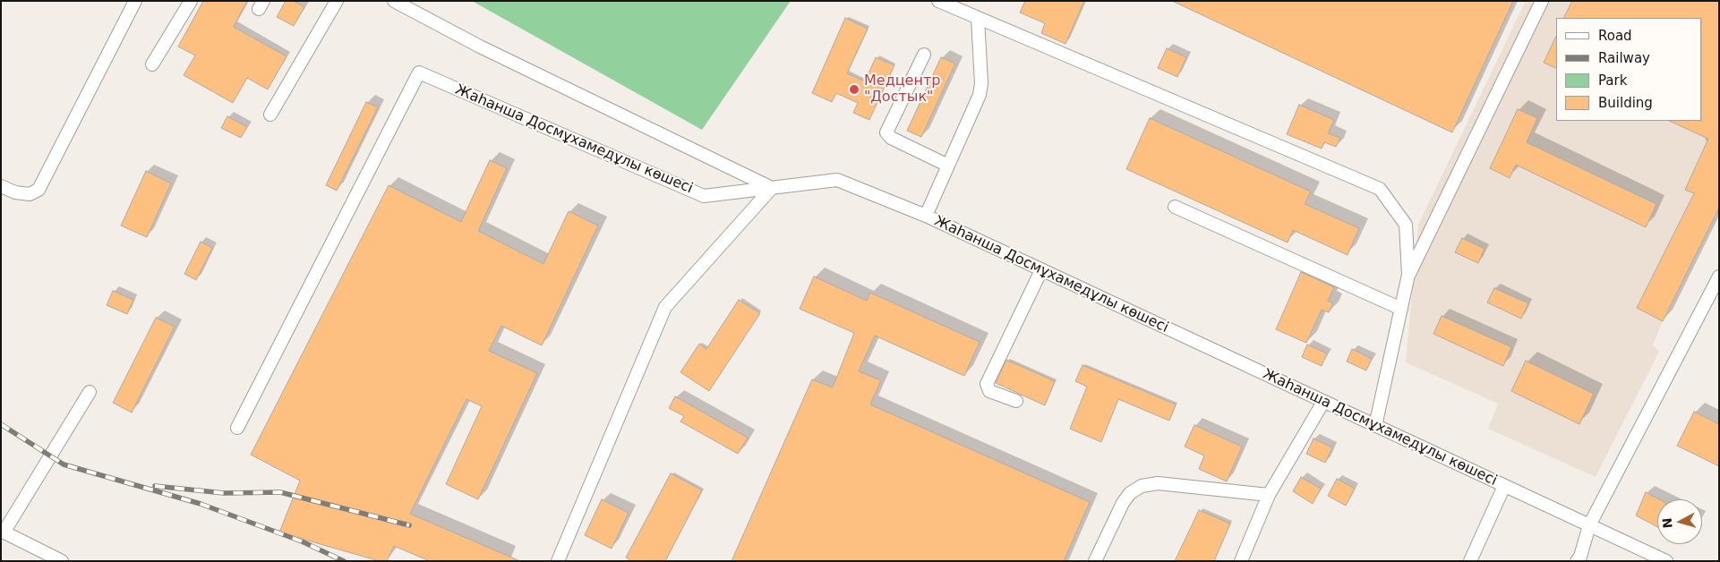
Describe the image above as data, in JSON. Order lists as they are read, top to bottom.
{
  "streets": {
    "street": ["Жаһанша Досмұхамедұлы көшесі"]
  },
  "places": ["Медцентр \"Достык\""],
  "legend": [
    "Road",
    "Railway",
    "Park",
    "Building"
  ],
  "north": "left"
}
